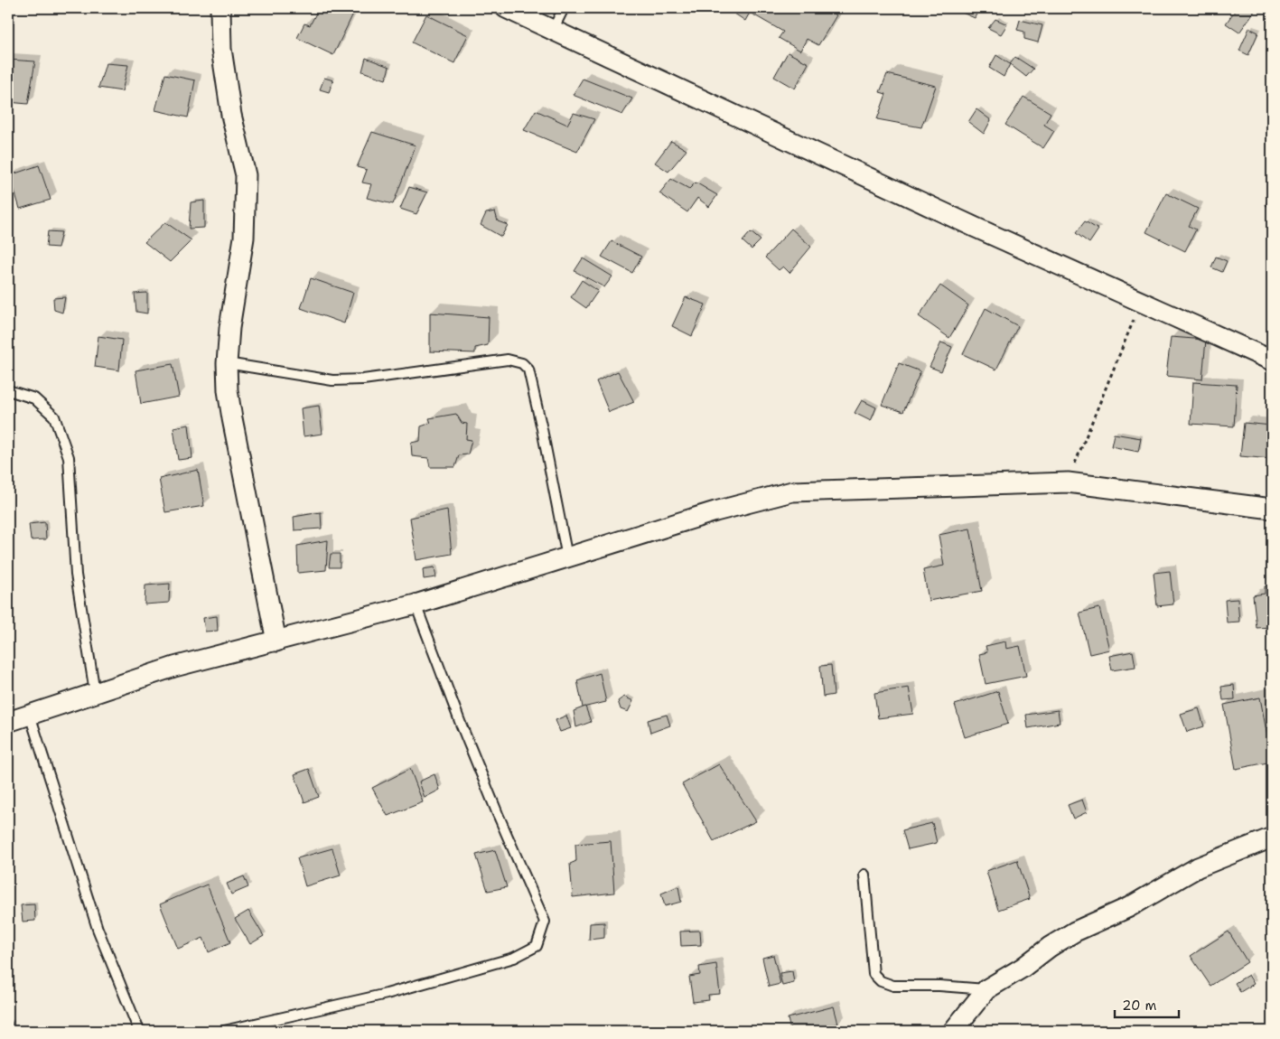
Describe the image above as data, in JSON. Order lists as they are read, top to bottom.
{
  "scale_bar": "20 m"
}
